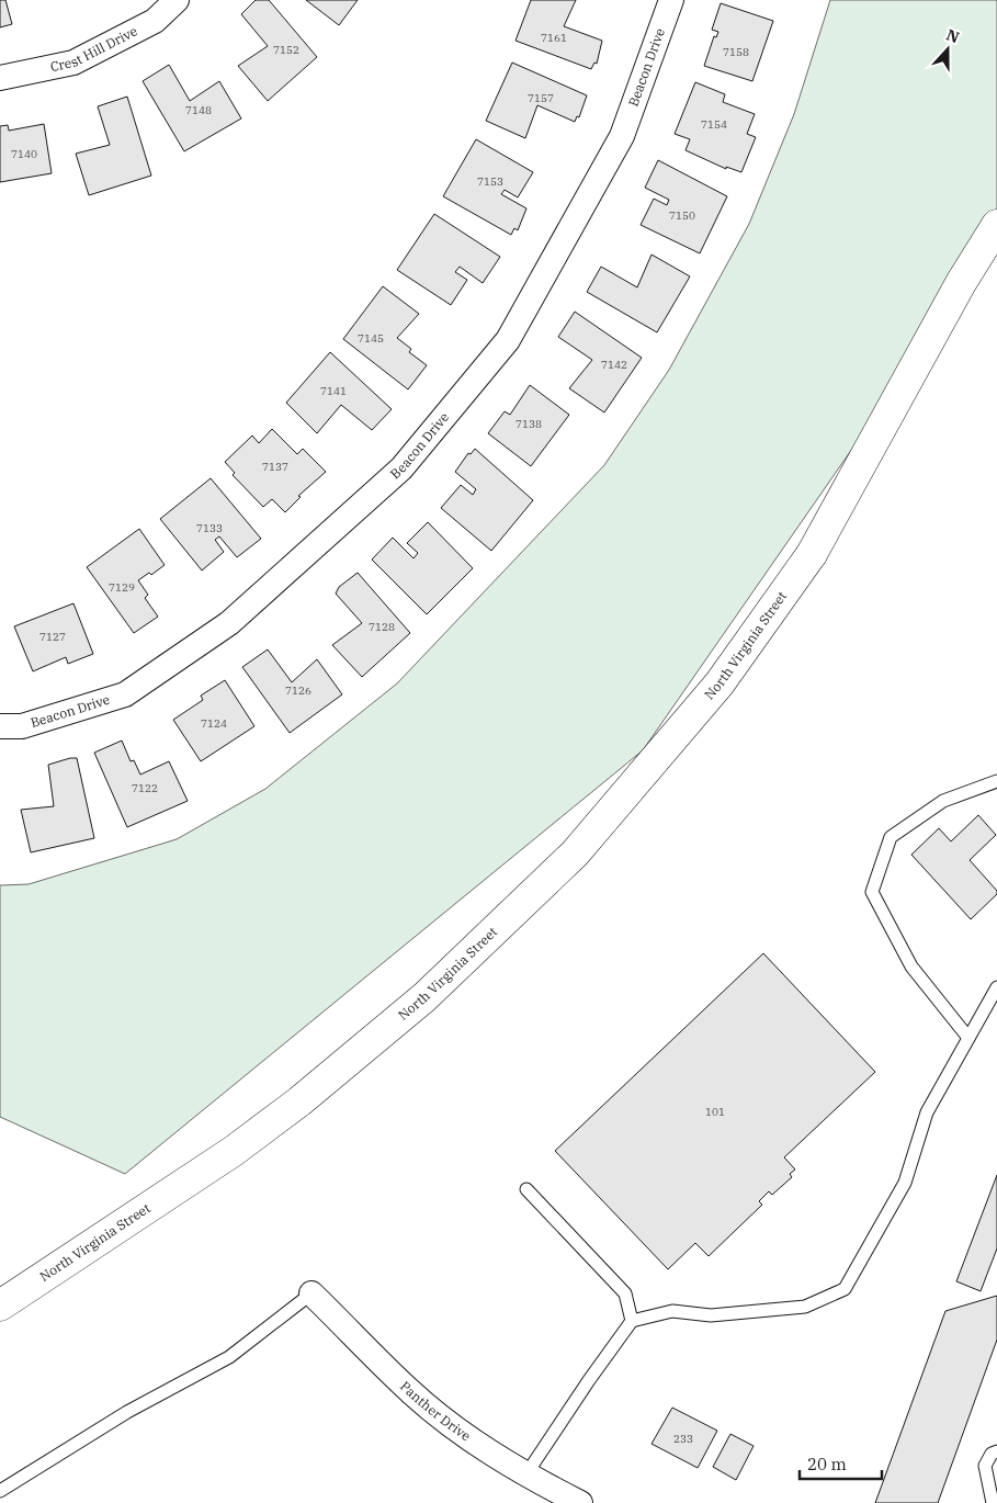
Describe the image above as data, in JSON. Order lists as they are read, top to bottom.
{
  "streets": {
    "main road": ["North Virginia Street"],
    "street": ["Crest Hill Drive", "Beacon Drive", "Panther Drive"]
  },
  "house_numbers": [
    "7161",
    "7152",
    "7158",
    "7157",
    "7148",
    "7154",
    "7140",
    "7153",
    "7150",
    "7145",
    "7142",
    "7141",
    "7138",
    "7137",
    "7133",
    "7129",
    "7128",
    "7127",
    "7126",
    "7124",
    "7122",
    "101",
    "233"
  ],
  "scale_bar": "20 m",
  "north": "top"
}
